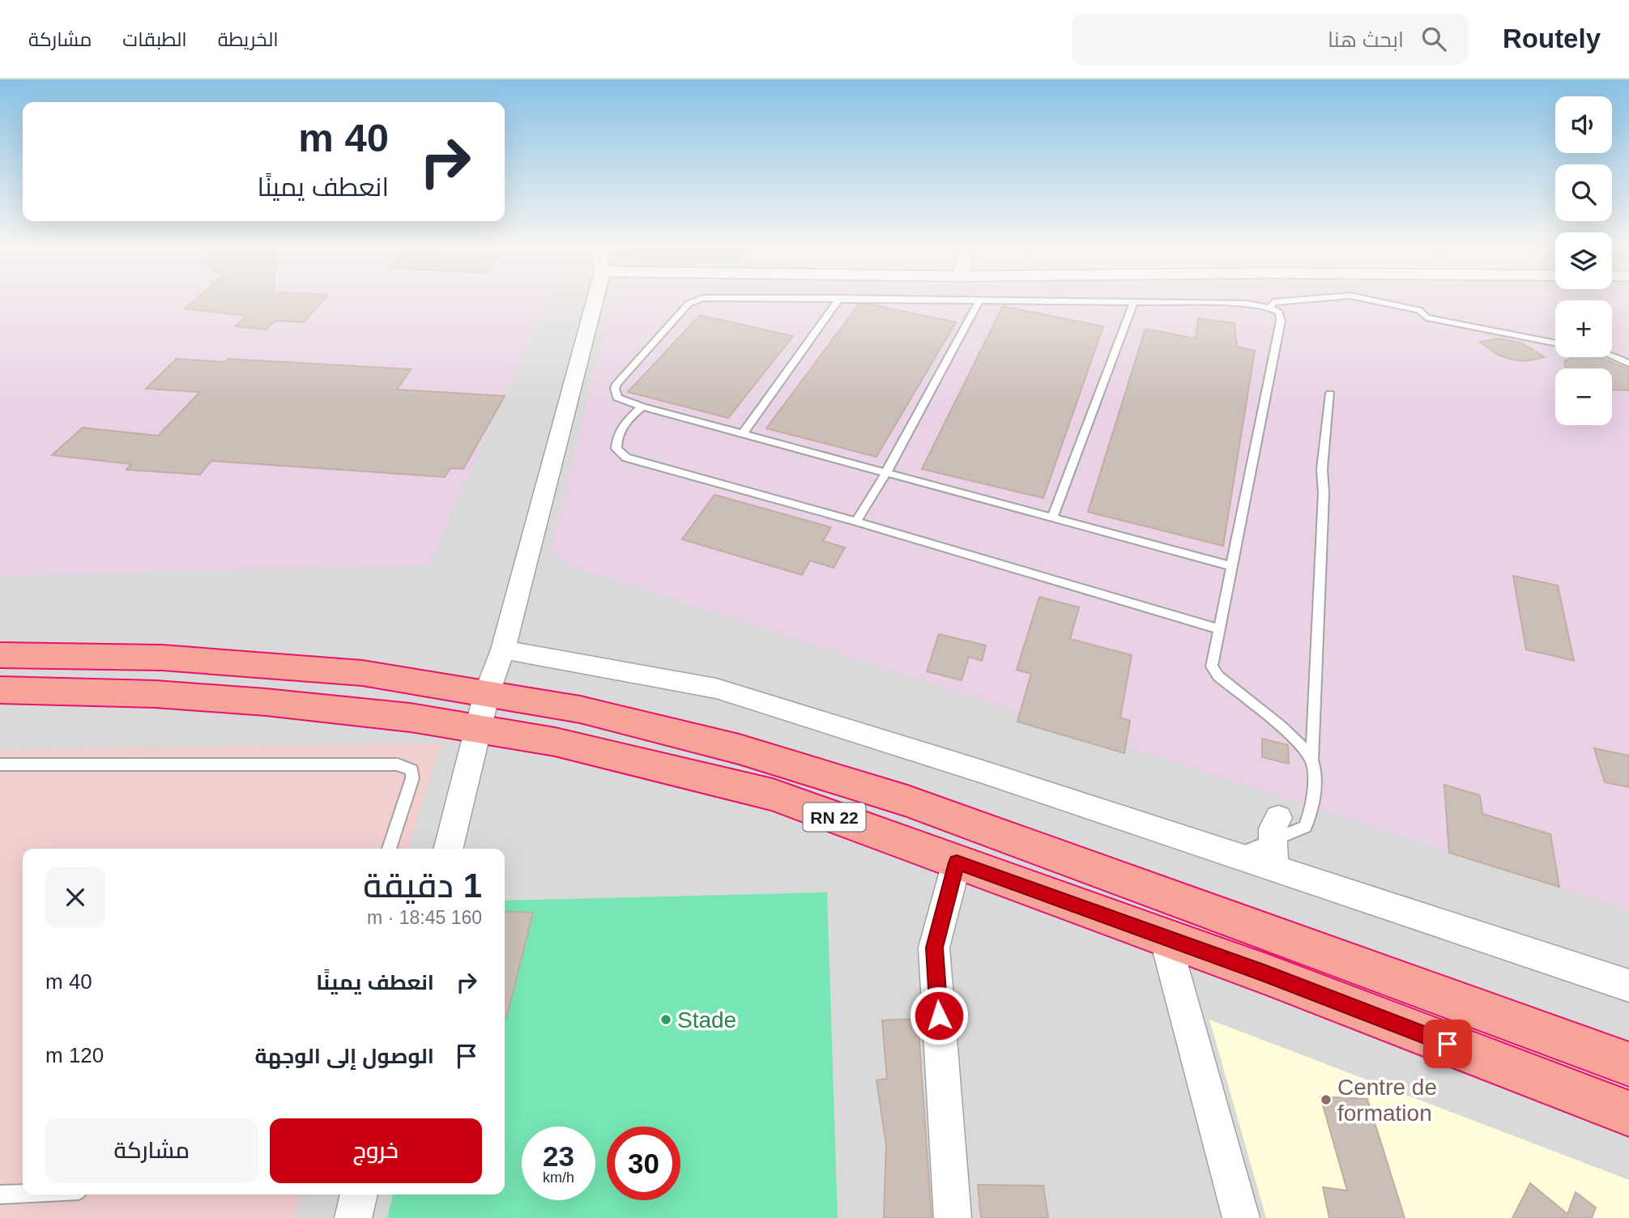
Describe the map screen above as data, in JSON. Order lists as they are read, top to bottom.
{
  "streets": {
    "highway": ["RN 22"]
  },
  "places": ["Stade", "Centre de formation"],
  "page": {
    "header": "Routely",
    "search": "ابحث هنا",
    "nav": ["الخريطة", "الطبقات", "مشاركة"],
    "map_buttons": ["+", "−"],
    "turn": ["40 m", "انعطف يمينًا"],
    "heading": ["1 دقيقة", "160 m · 18:45"],
    "list": [
      {
        "name": "انعطف يمينًا",
        "value": "40 m"
      },
      {
        "name": "الوصول إلى الوجهة",
        "value": "120 m"
      }
    ],
    "buttons": ["خروج", "مشاركة"],
    "speed": "23 km/h",
    "limit": "30"
  }
}
